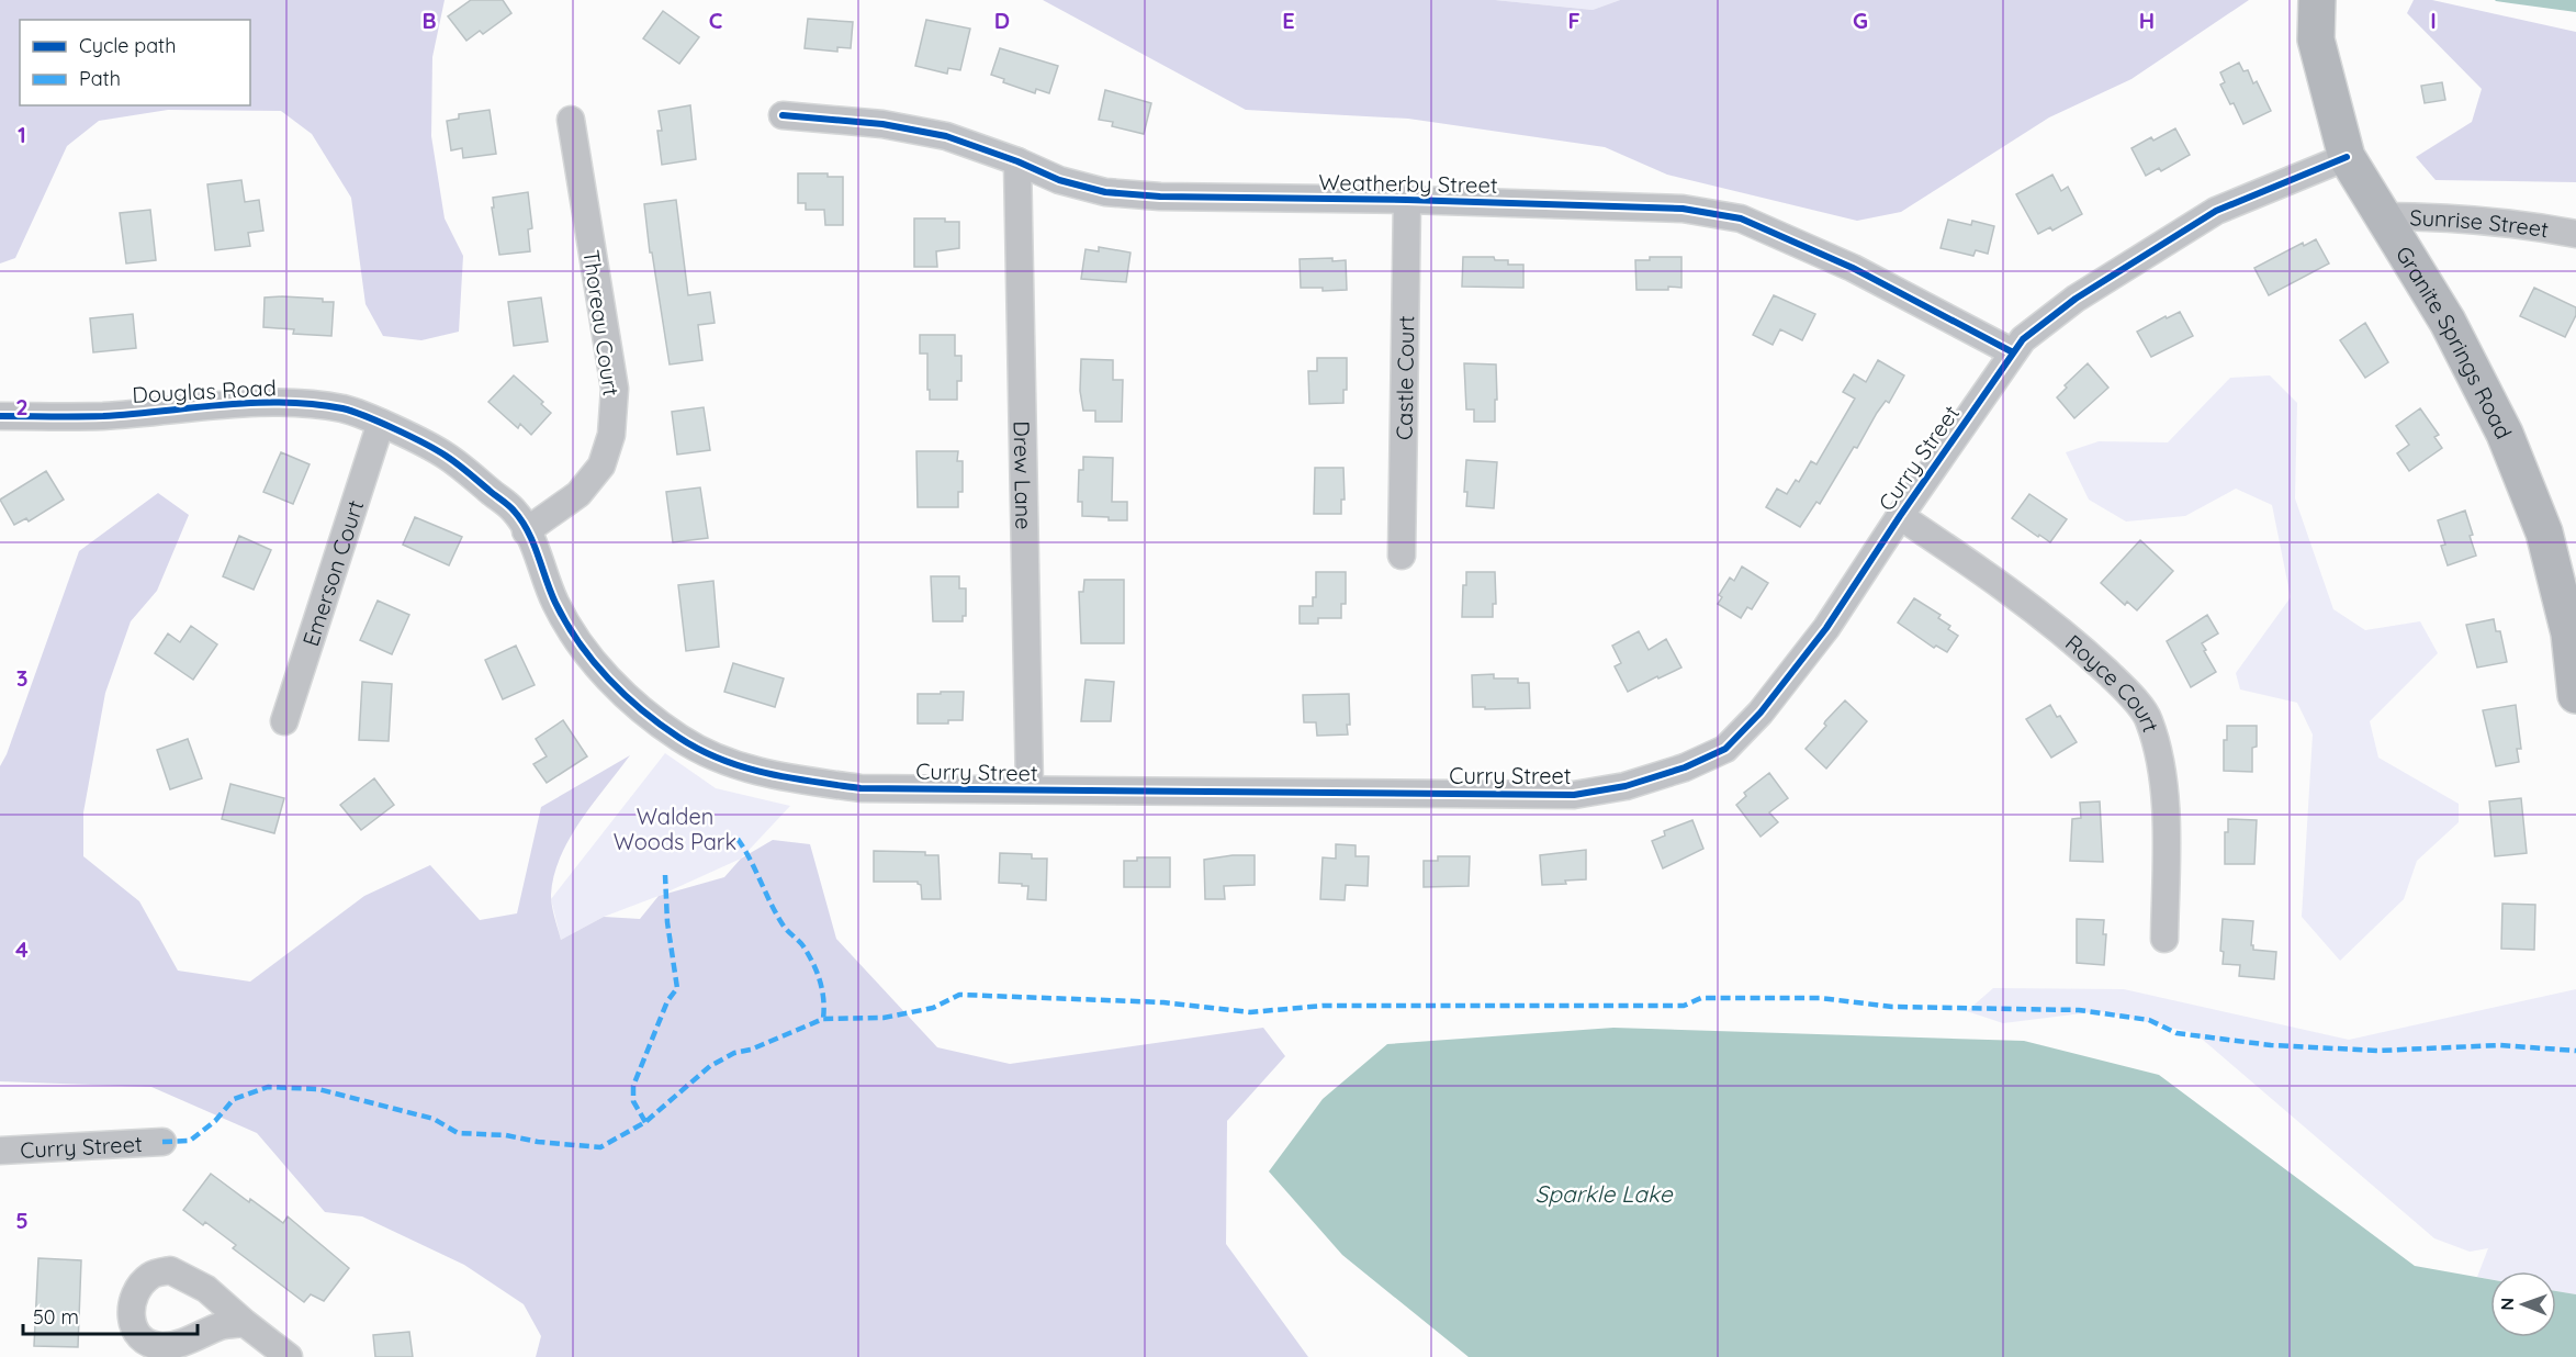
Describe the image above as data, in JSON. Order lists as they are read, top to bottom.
{
  "streets": {
    "street": [
      "Weatherby Street",
      "Sunrise Street",
      "Thoreau Court",
      "Granite Springs Road",
      "Castle Court",
      "Douglas Road",
      "Curry Street",
      "Drew Lane",
      "Emerson Court",
      "Royce Court"
    ]
  },
  "crossings": [
    ["Weatherby Street", "Castle Court"],
    ["Weatherby Street", "Curry Street"],
    ["Weatherby Street", "Drew Lane"],
    ["Sunrise Street", "Granite Springs Road"],
    ["Thoreau Court", "Douglas Road"],
    ["Thoreau Court", "Curry Street"],
    ["Granite Springs Road", "Curry Street"],
    ["Douglas Road", "Curry Street"],
    ["Douglas Road", "Emerson Court"],
    ["Curry Street", "Drew Lane"],
    ["Curry Street", "Royce Court"]
  ],
  "water": ["Sparkle Lake"],
  "parks": ["Walden Woods Park"],
  "legend": ["Cycle path", "Path"],
  "scale_bar": "50 m",
  "north": "left",
  "grid": {
    "columns": [
      "B",
      "C",
      "D",
      "E",
      "F",
      "G",
      "H",
      "I"
    ],
    "rows": [
      "1",
      "2",
      "3",
      "4",
      "5"
    ]
  }
}
